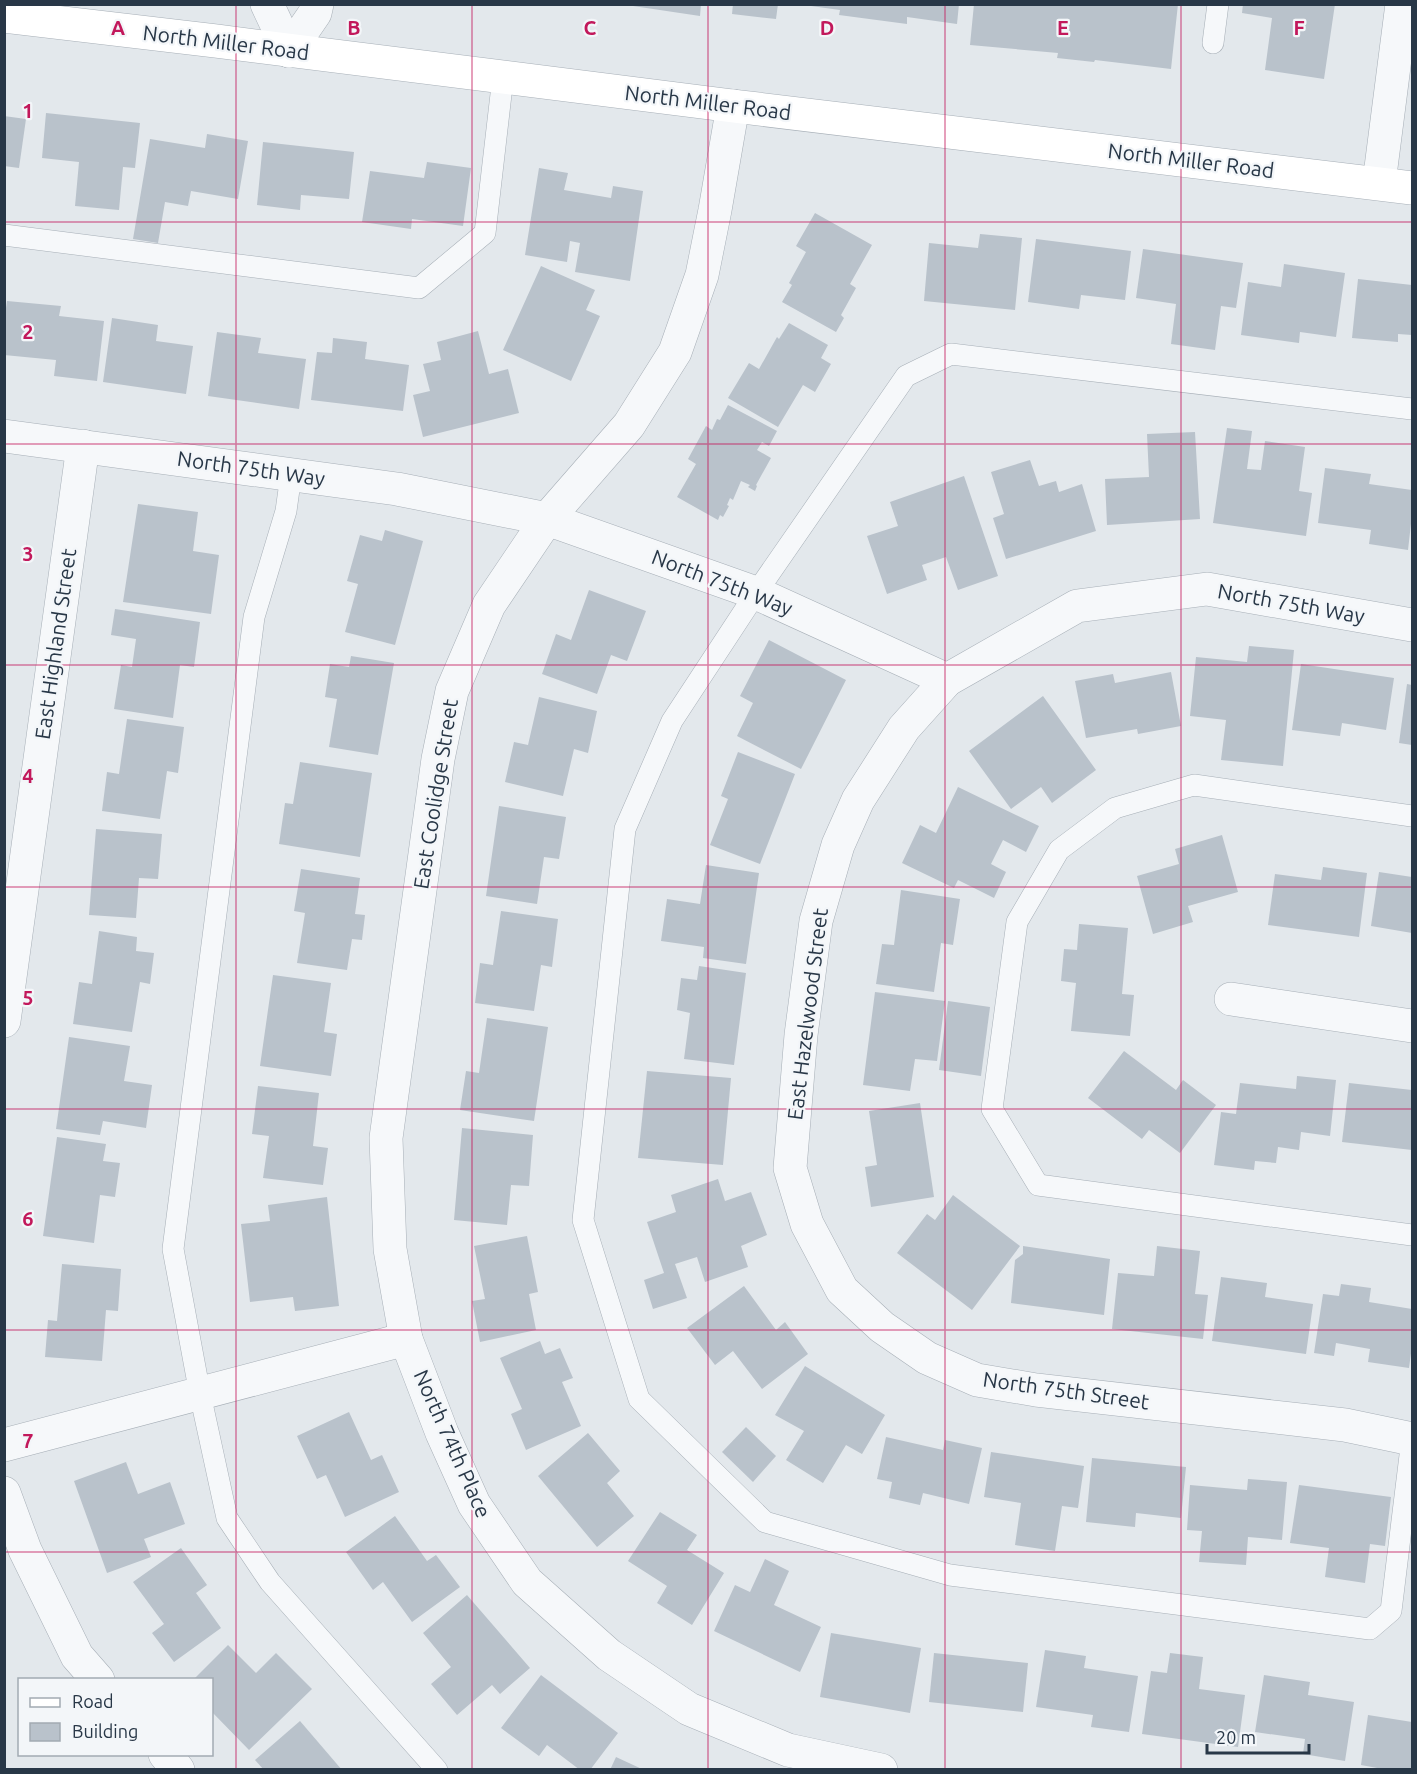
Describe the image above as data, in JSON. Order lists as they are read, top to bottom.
{
  "streets": {
    "street": [
      "North Miller Road",
      "North 75th Way",
      "East Highland Street",
      "East Coolidge Street",
      "East Hazelwood Street",
      "North 75th Street",
      "North 74th Place"
    ]
  },
  "crossings": [
    ["North Miller Road", "East Coolidge Street"],
    ["North 75th Way", "East Highland Street"],
    ["North 75th Way", "East Coolidge Street"],
    ["North 75th Way", "East Hazelwood Street"],
    ["East Coolidge Street", "North 74th Place"],
    ["East Hazelwood Street", "North 75th Street"]
  ],
  "legend": ["Road", "Building"],
  "scale_bar": "20 m",
  "grid": {
    "columns": [
      "A",
      "B",
      "C",
      "D",
      "E",
      "F"
    ],
    "rows": [
      "1",
      "2",
      "3",
      "4",
      "5",
      "6",
      "7"
    ]
  }
}
